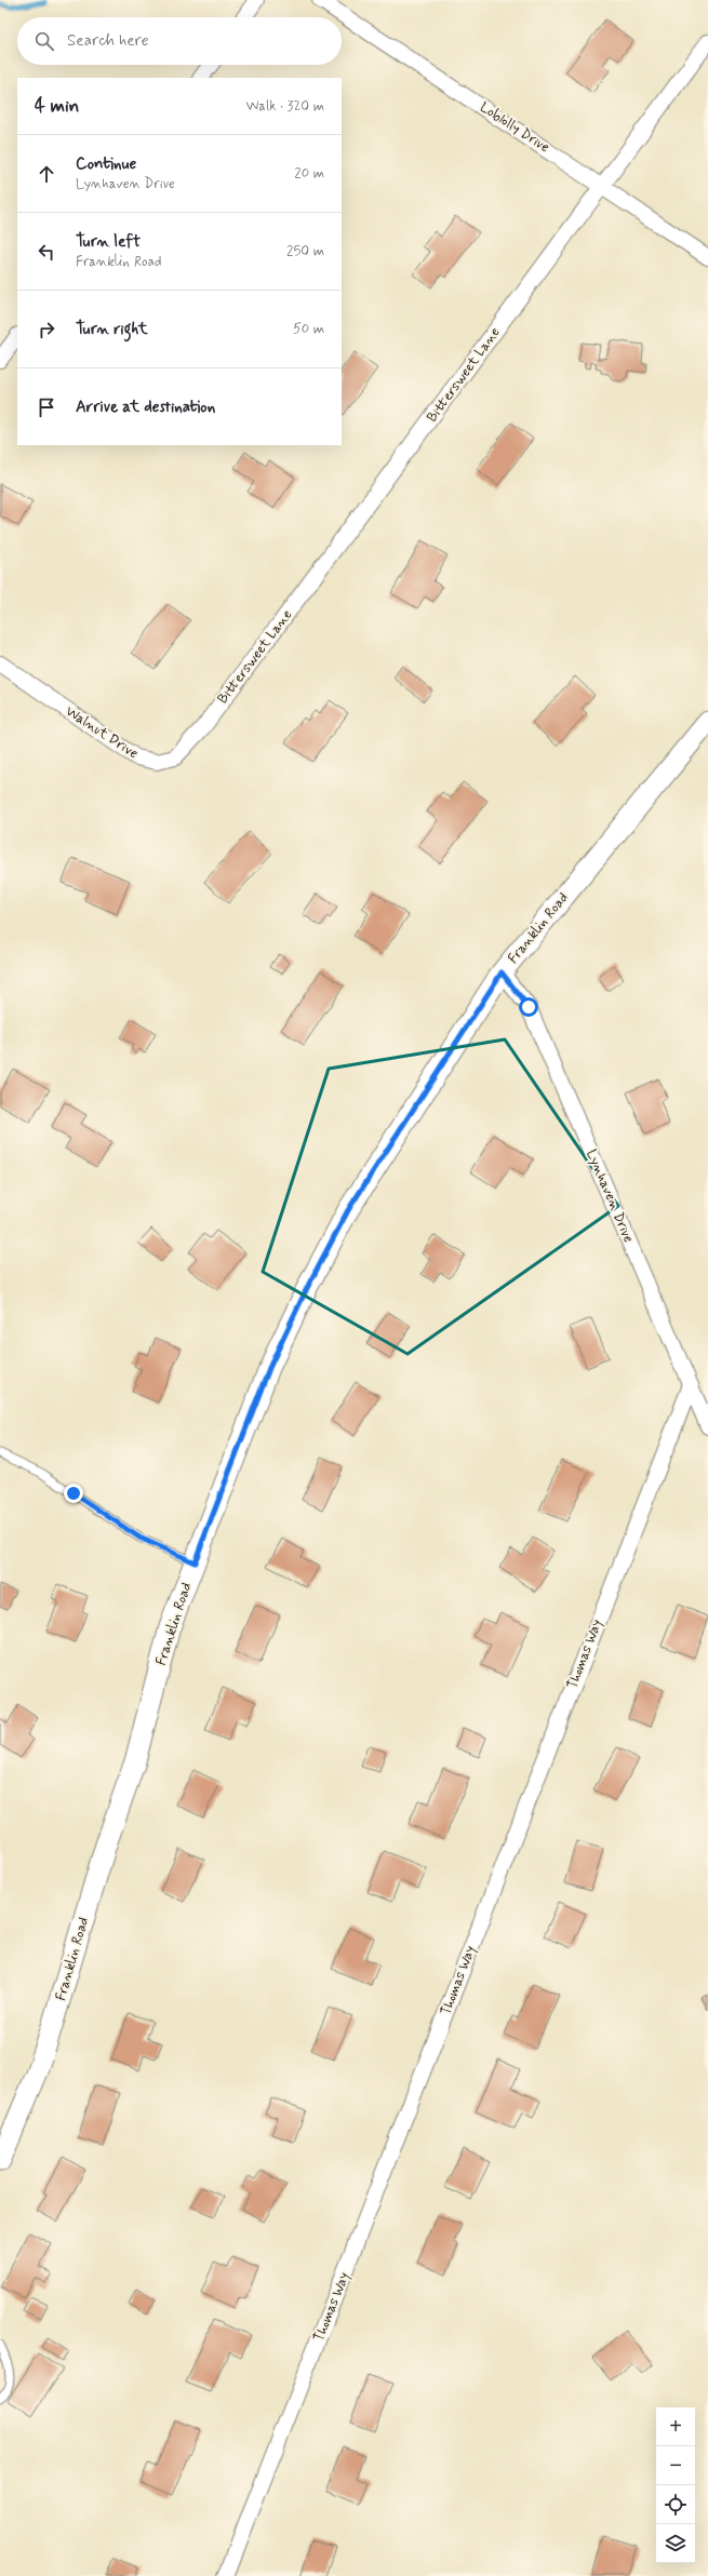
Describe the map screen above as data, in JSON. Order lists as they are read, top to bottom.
{
  "streets": {
    "main road": ["Franklin Road"],
    "street": [
      "Loblolly Drive",
      "Bittersweet Lane",
      "Walnut Drive",
      "Lynhaven Drive",
      "Thomas Way"
    ]
  },
  "crossings": [
    ["Loblolly Drive", "Bittersweet Lane"],
    ["Bittersweet Lane", "Walnut Drive"],
    ["Franklin Road", "Lynhaven Drive"],
    ["Lynhaven Drive", "Thomas Way"]
  ],
  "page": {
    "search": "Search here",
    "heading": ["4 min", "Walk · 320 m"],
    "list": [
      ["Continue", "Lynhaven Drive", "20 m"],
      ["Turn left", "Franklin Road", "250 m"],
      ["Turn right", "50 m"],
      "Arrive at destination"
    ],
    "map_buttons": ["+", "−"]
  }
}
